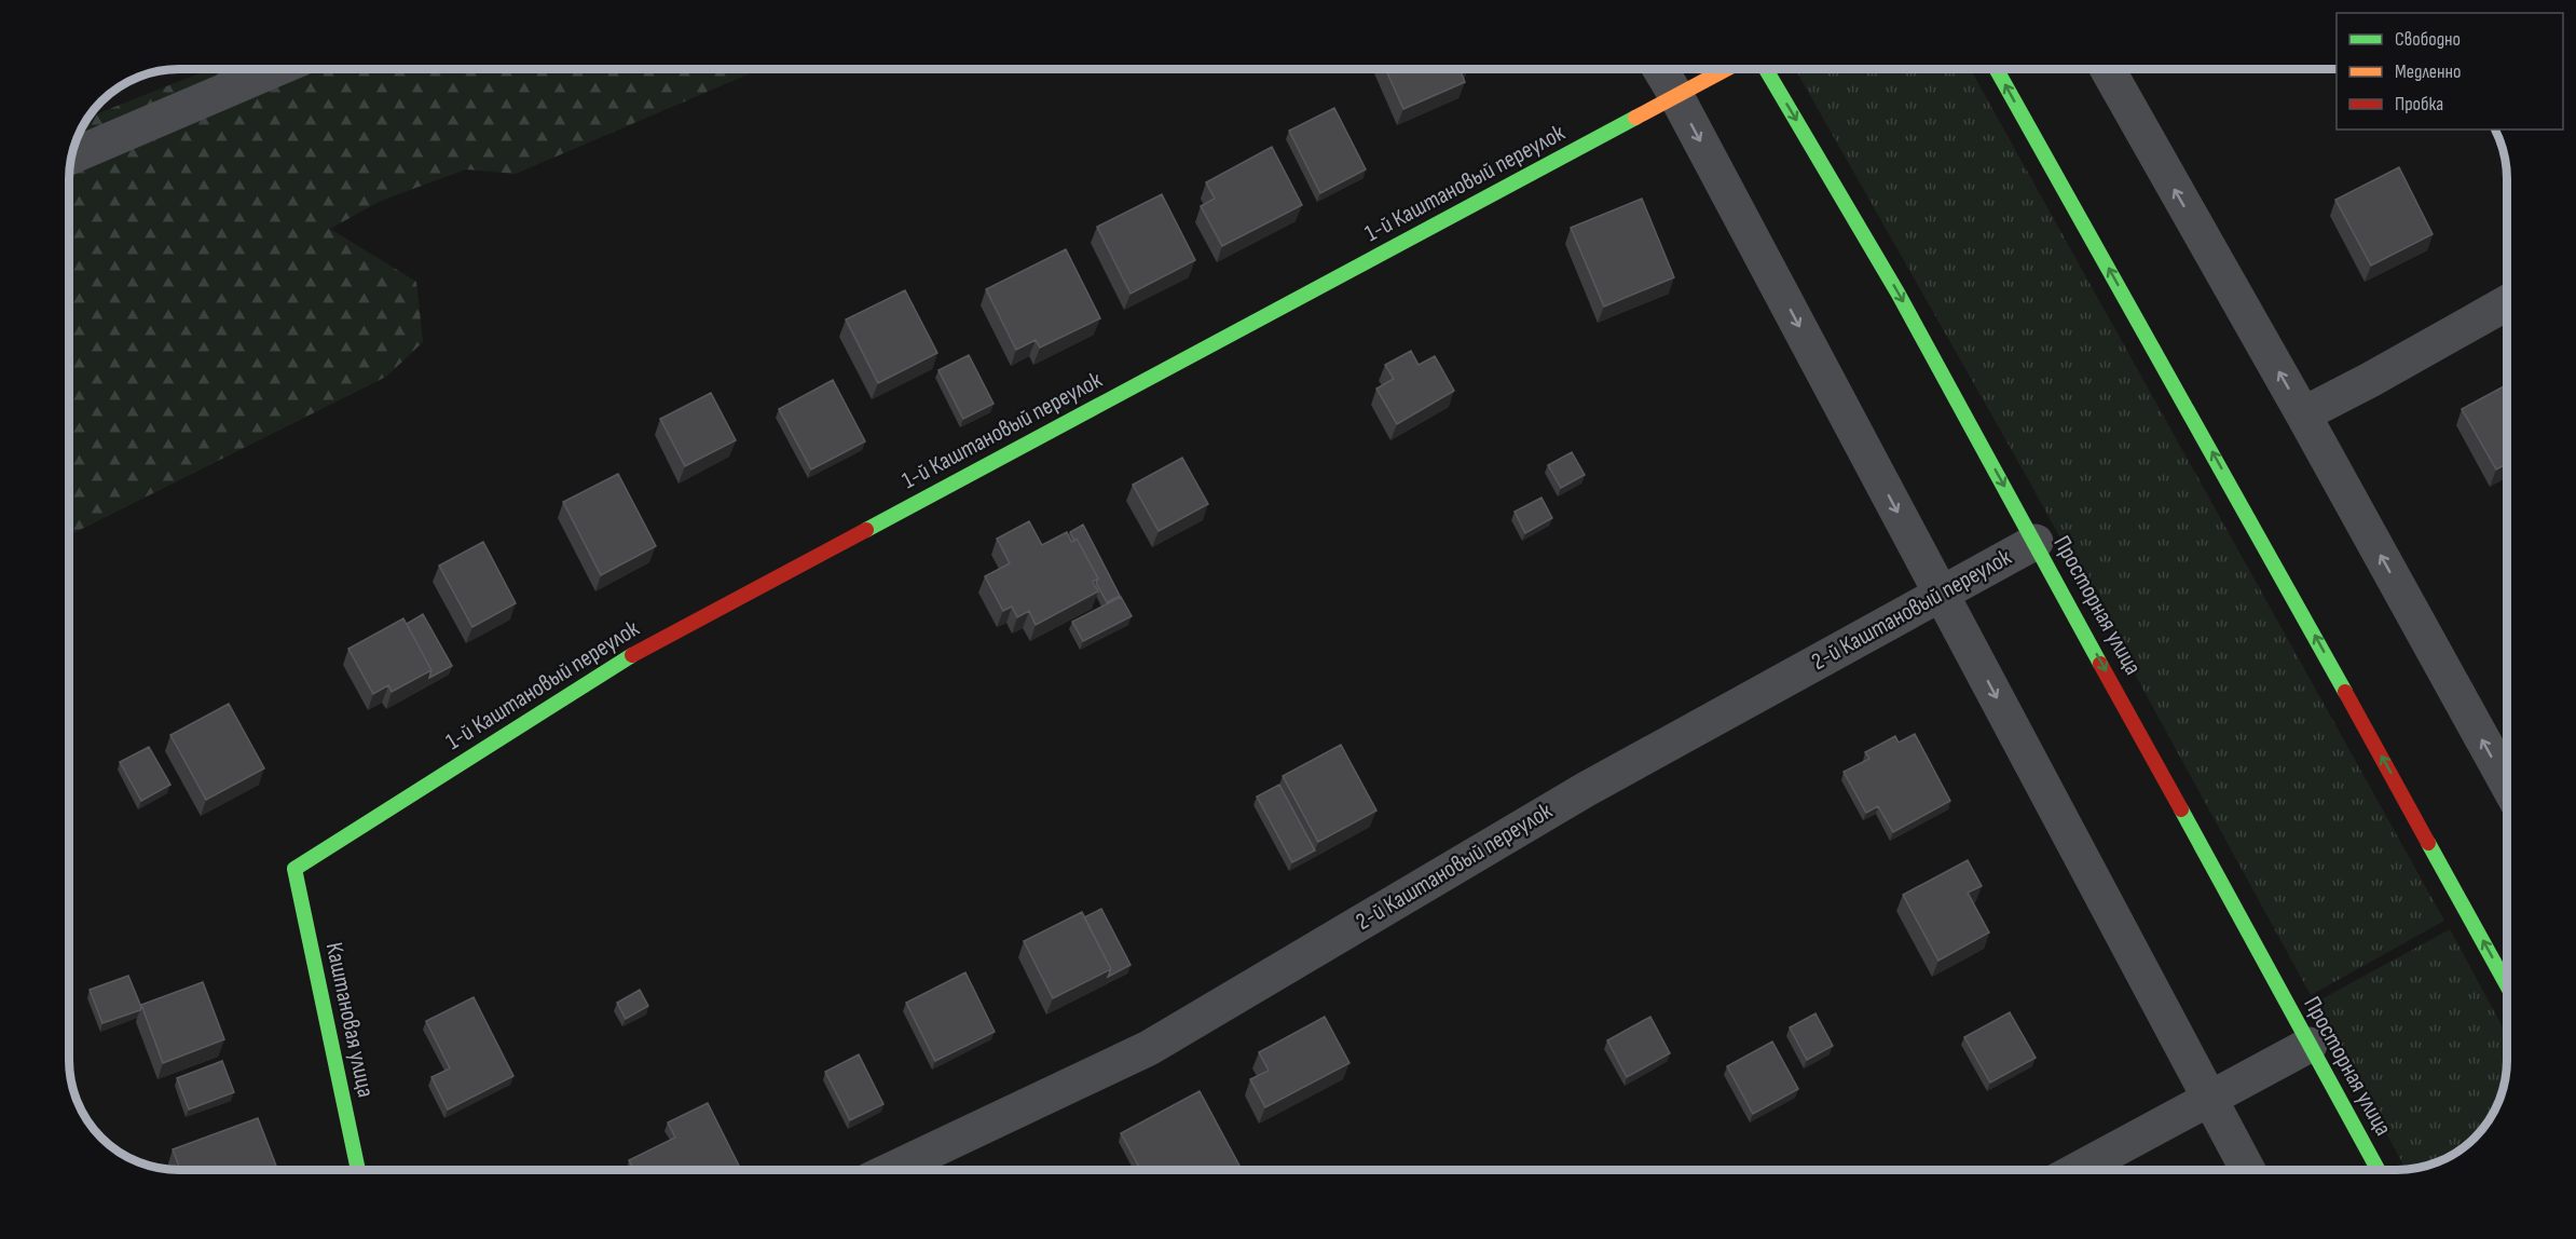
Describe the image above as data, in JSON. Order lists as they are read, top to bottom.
{
  "streets": {
    "main road": ["1-й Каштановый переулок", "Просторная улица", "Каштановая улица"],
    "street": ["2-й Каштановый переулок"]
  },
  "crossings": [
    ["1-й Каштановый переулок", "Каштановая улица"],
    ["Просторная улица", "2-й Каштановый переулок"]
  ],
  "one_way": ["Просторная улица"],
  "legend": ["Свободно", "Медленно", "Пробка"]
}
